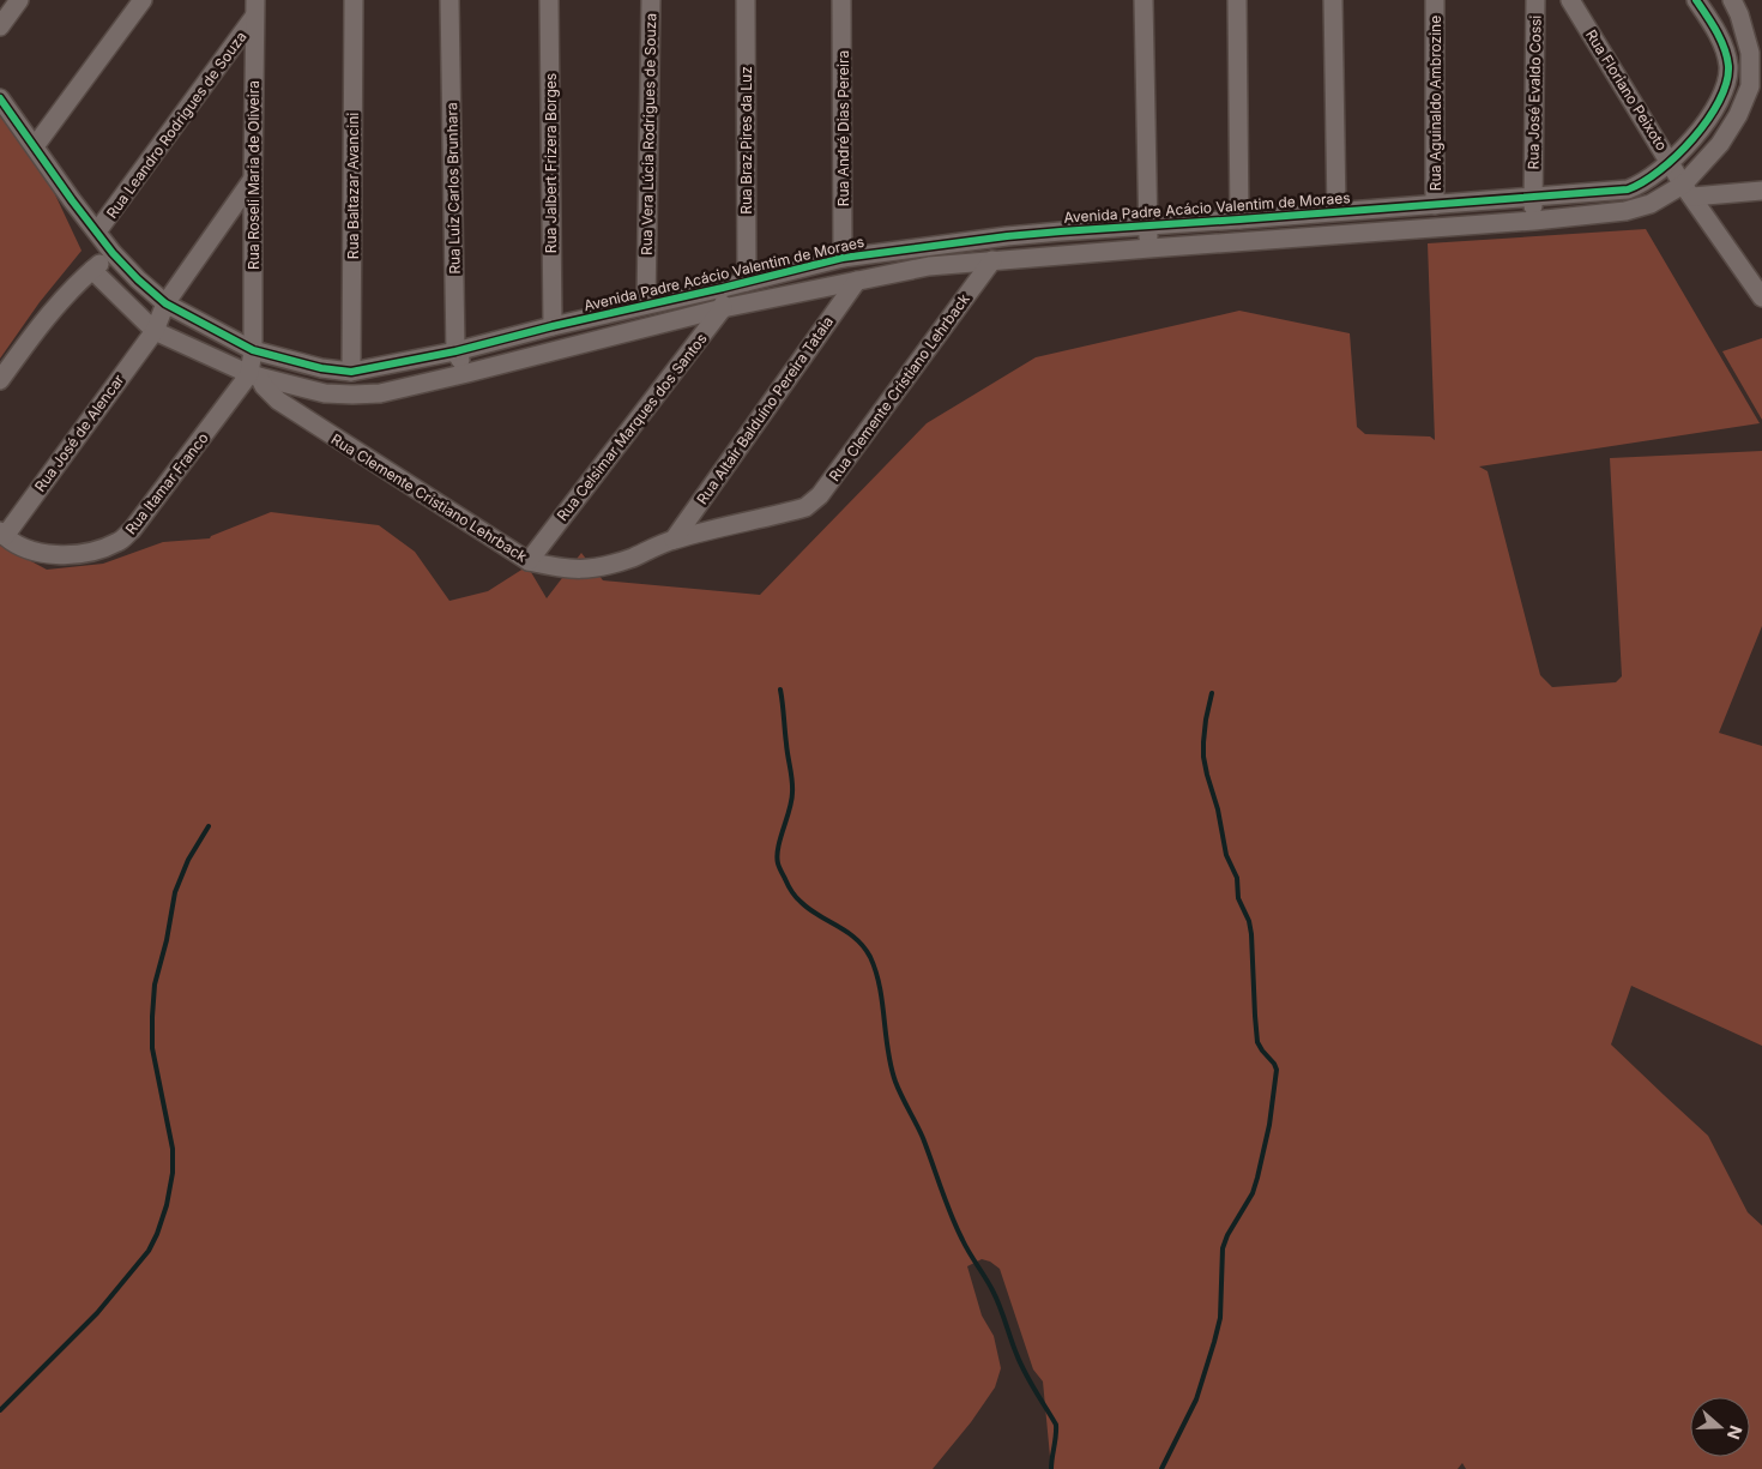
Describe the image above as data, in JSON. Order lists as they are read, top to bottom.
{
  "streets": {
    "street": [
      "Rua Floriano Peixoto",
      "Rua José Evaldo Cossi",
      "Rua Aguinaldo Ambrozine",
      "Rua Leandro Rodrigues de Souza",
      "Rua André Dias Pereira",
      "Rua Vera Lúcia Rodrigues de Souza",
      "Rua Braz Pires da Luz",
      "Rua Jalbert Frizera Borges",
      "Rua Roseli Maria de Oliveira",
      "Rua Baltazar Avancini",
      "Rua Luiz Carlos Brunhara",
      "Avenida Padre Acácio Valentim de Moraes",
      "Rua Clemente Cristiano Lehrback",
      "Rua Altair Balduíno Pereira Tataia",
      "Rua Celsimar Marques dos Santos",
      "Rua José de Alencar",
      "Rua Itamar Franco"
    ]
  },
  "crossings": [
    ["Rua Floriano Peixoto", "Avenida Padre Acácio Valentim de Moraes"],
    ["Rua José Evaldo Cossi", "Avenida Padre Acácio Valentim de Moraes"],
    ["Rua Aguinaldo Ambrozine", "Avenida Padre Acácio Valentim de Moraes"],
    ["Rua Leandro Rodrigues de Souza", "Rua Roseli Maria de Oliveira"],
    ["Rua Leandro Rodrigues de Souza", "Avenida Padre Acácio Valentim de Moraes"],
    ["Rua André Dias Pereira", "Avenida Padre Acácio Valentim de Moraes"],
    ["Rua Vera Lúcia Rodrigues de Souza", "Avenida Padre Acácio Valentim de Moraes"],
    ["Rua Braz Pires da Luz", "Avenida Padre Acácio Valentim de Moraes"],
    ["Rua Jalbert Frizera Borges", "Avenida Padre Acácio Valentim de Moraes"],
    ["Rua Roseli Maria de Oliveira", "Avenida Padre Acácio Valentim de Moraes"],
    ["Rua Roseli Maria de Oliveira", "Rua José de Alencar"],
    ["Rua Roseli Maria de Oliveira", "Rua Itamar Franco"],
    ["Rua Baltazar Avancini", "Avenida Padre Acácio Valentim de Moraes"],
    ["Rua Luiz Carlos Brunhara", "Avenida Padre Acácio Valentim de Moraes"],
    ["Avenida Padre Acácio Valentim de Moraes", "Rua José de Alencar"],
    ["Avenida Padre Acácio Valentim de Moraes", "Rua Itamar Franco"],
    ["Rua Clemente Cristiano Lehrback", "Rua Altair Balduíno Pereira Tataia"],
    ["Rua Clemente Cristiano Lehrback", "Rua Celsimar Marques dos Santos"],
    ["Rua Clemente Cristiano Lehrback", "Rua Itamar Franco"],
    ["Rua José de Alencar", "Rua Itamar Franco"]
  ],
  "north": "right"
}
